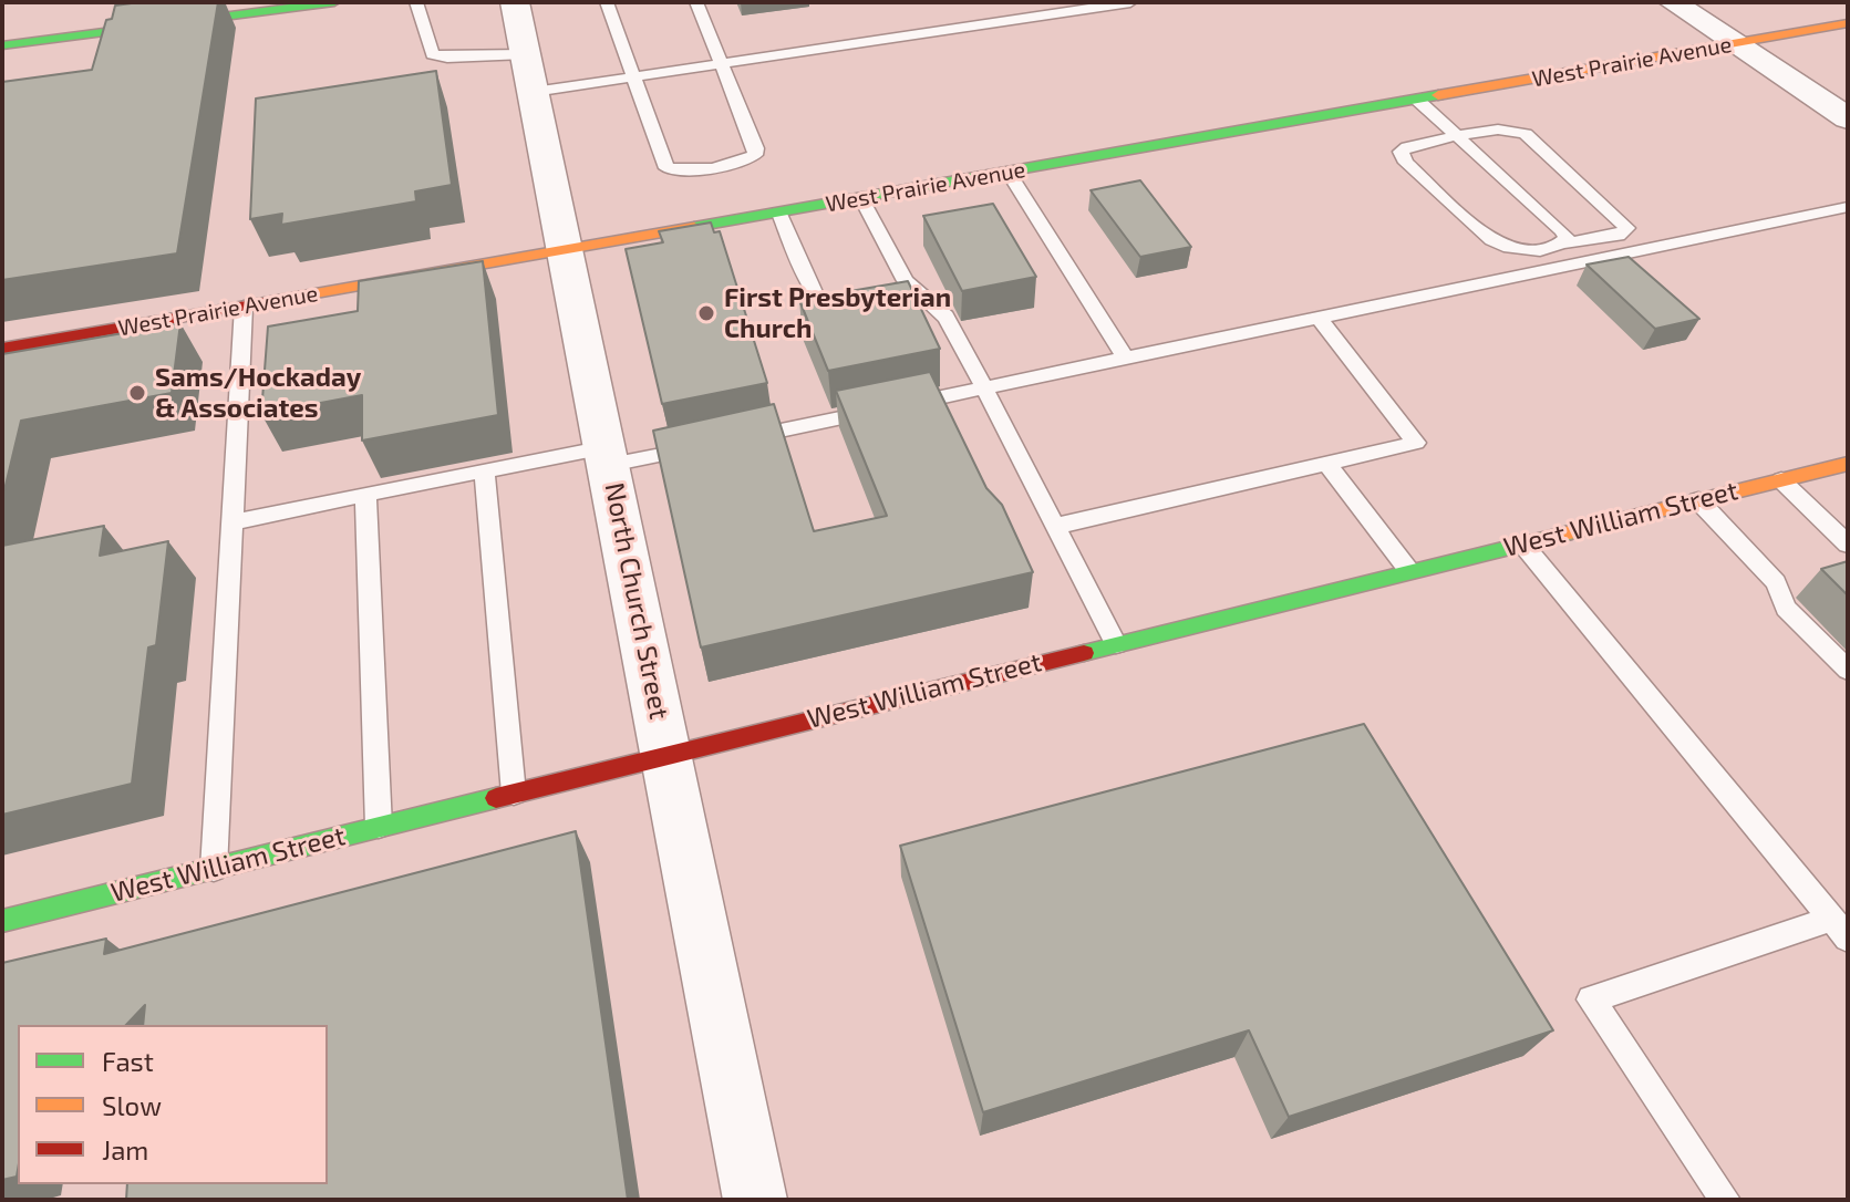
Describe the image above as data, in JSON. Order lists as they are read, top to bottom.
{
  "streets": {
    "street": ["West Prairie Avenue", "West William Street", "North Church Street"]
  },
  "crossings": [
    ["West Prairie Avenue", "North Church Street"],
    ["West William Street", "North Church Street"]
  ],
  "places": ["First Presbyterian Church", "Sams/Hockaday & Associates"],
  "legend": ["Fast", "Slow", "Jam"]
}
